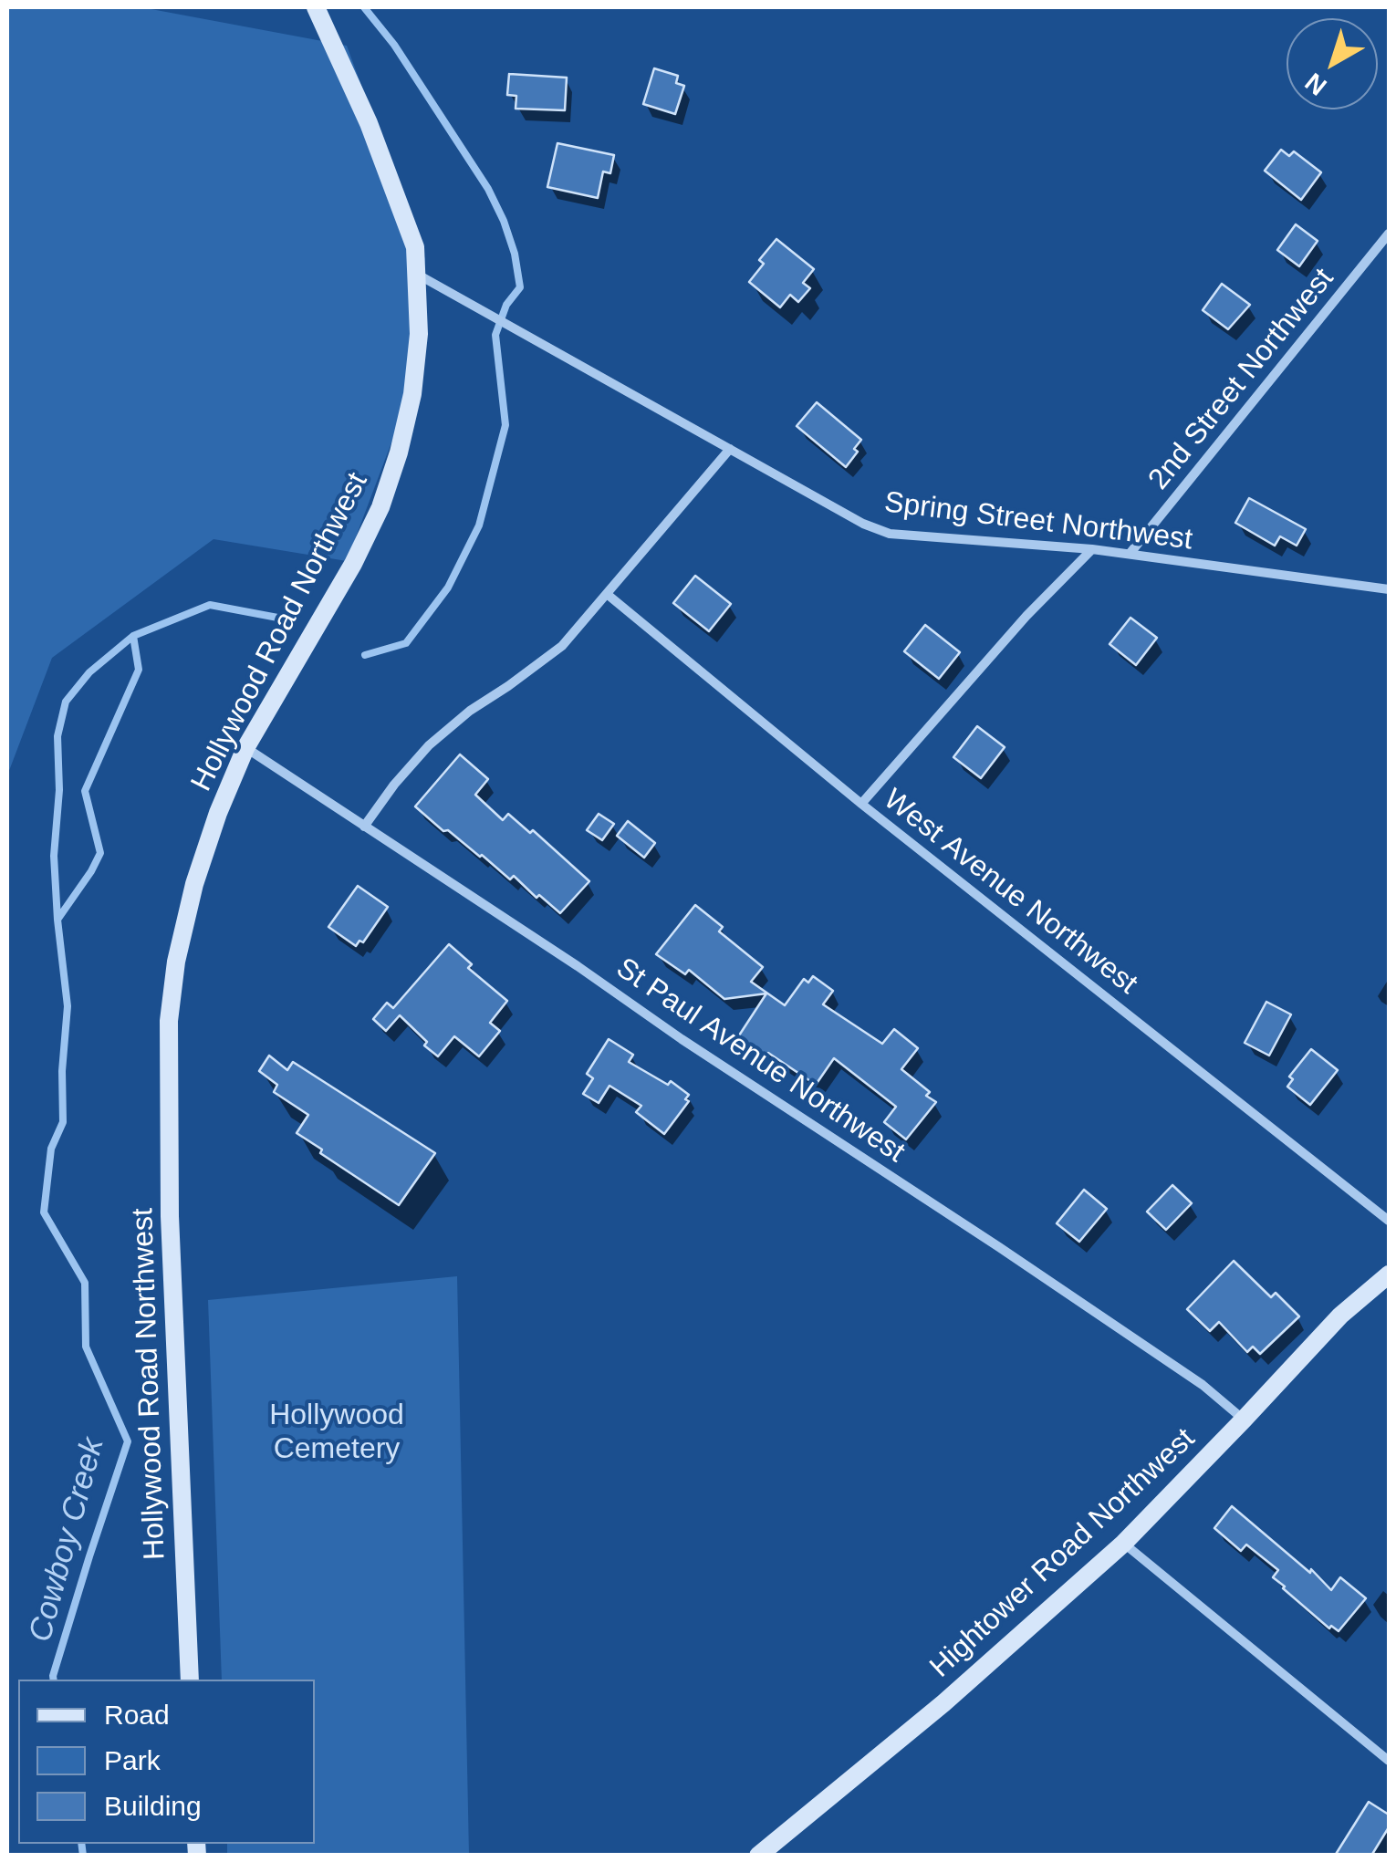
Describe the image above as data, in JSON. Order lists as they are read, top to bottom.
{
  "streets": {
    "street": [
      "2nd Street Northwest",
      "Spring Street Northwest",
      "Hollywood Road Northwest",
      "West Avenue Northwest",
      "St Paul Avenue Northwest",
      "Hightower Road Northwest"
    ]
  },
  "crossings": [
    ["2nd Street Northwest", "Spring Street Northwest"],
    ["Spring Street Northwest", "Hollywood Road Northwest"],
    ["Hollywood Road Northwest", "St Paul Avenue Northwest"],
    ["St Paul Avenue Northwest", "Hightower Road Northwest"]
  ],
  "water": ["Cowboy Creek"],
  "parks": ["Hollywood Cemetery"],
  "legend": ["Road", "Park", "Building"],
  "north": "bottom left"
}
